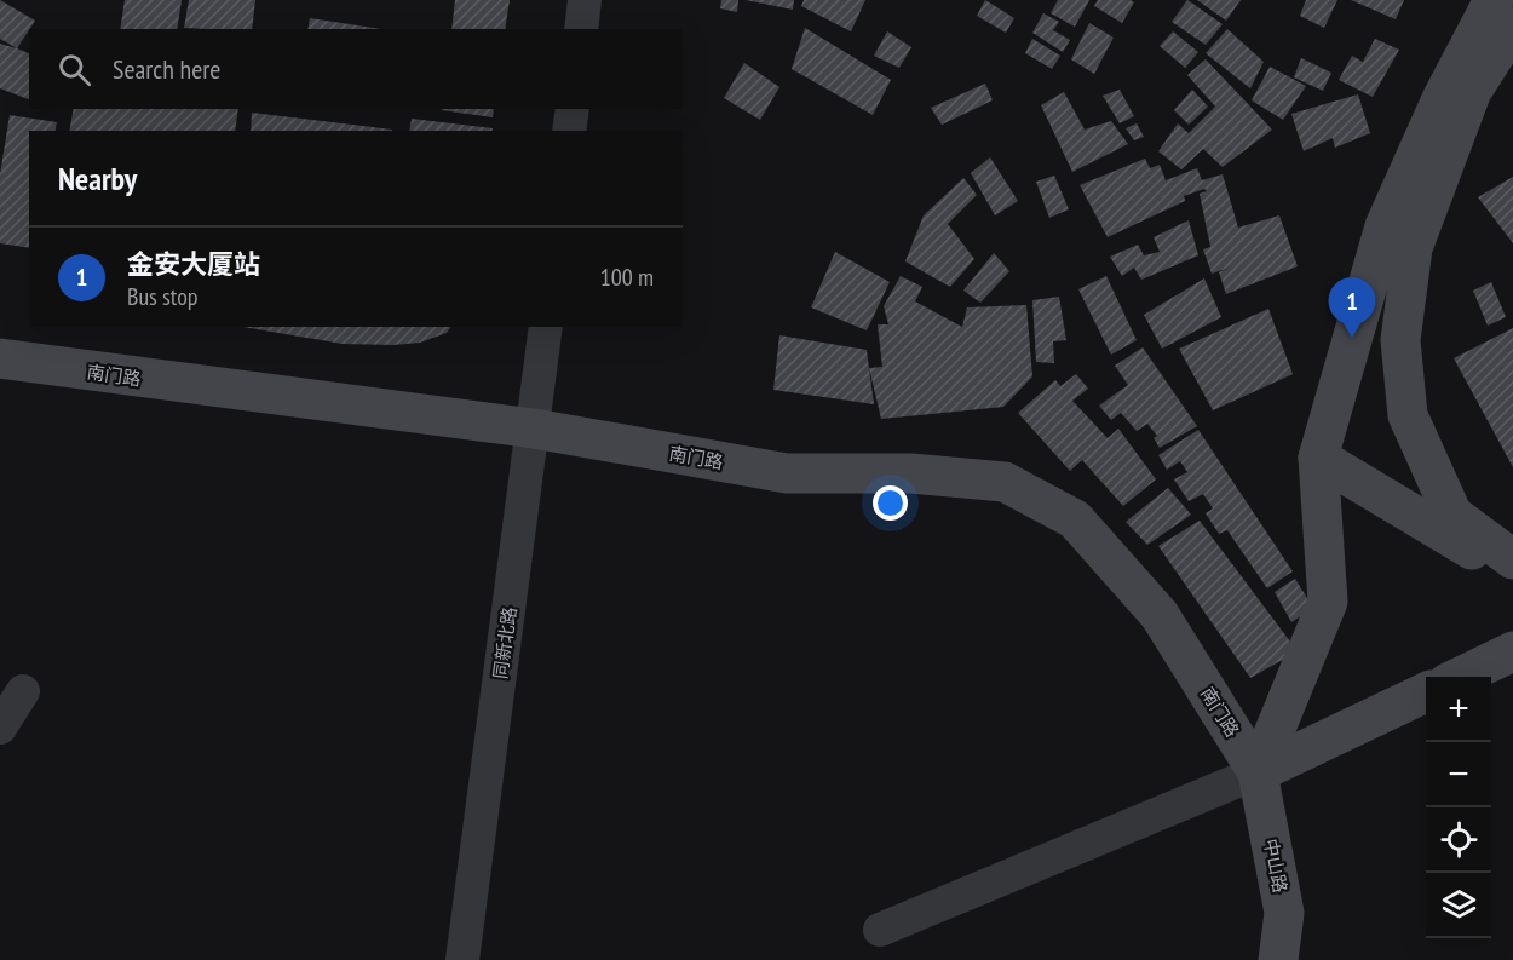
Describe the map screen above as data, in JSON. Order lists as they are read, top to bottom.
{
  "streets": {
    "main road": ["南门路", "中山路"],
    "street": ["同新北路"]
  },
  "crossings": [
    ["南门路", "同新北路"],
    ["南门路", "中山路"]
  ],
  "page": {
    "search": "Search here",
    "heading": "Nearby",
    "list": [
      {
        "mark": "1",
        "name": "金安大厦站",
        "note": "Bus stop",
        "value": "100 m"
      }
    ],
    "pins": "1",
    "map_buttons": ["+", "−"]
  }
}
